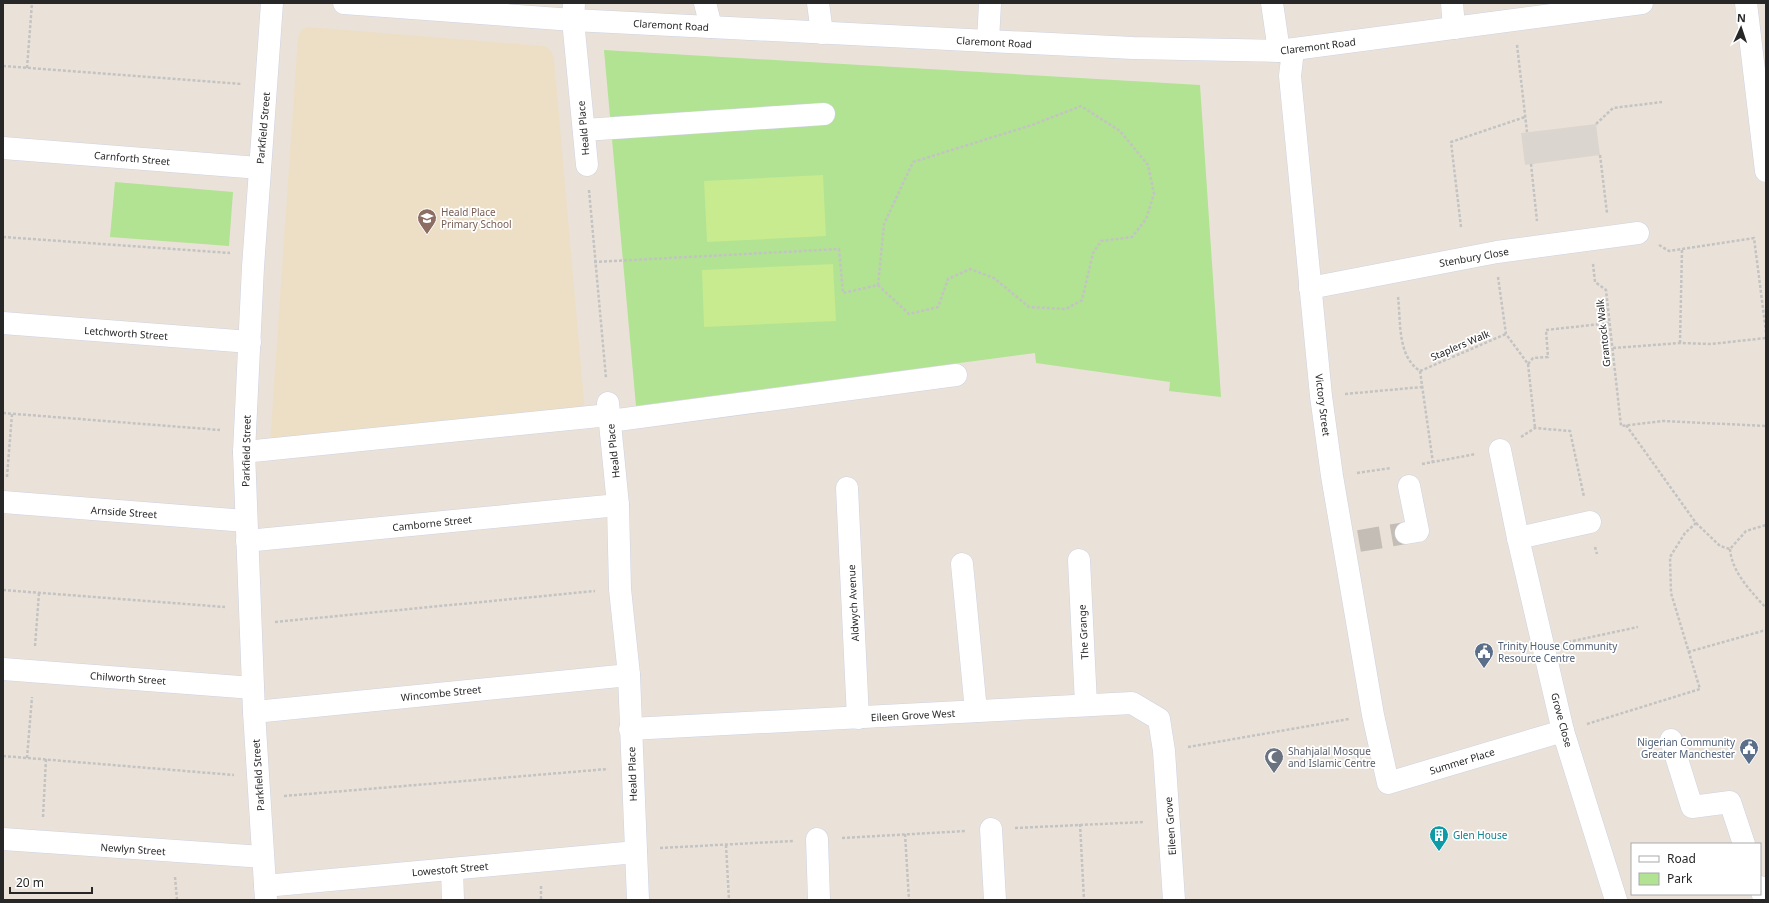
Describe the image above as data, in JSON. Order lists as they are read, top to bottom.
{
  "streets": {
    "street": [
      "Claremont Road",
      "Parkfield Street",
      "Heald Place",
      "Carnforth Street",
      "Stenbury Close",
      "Letchworth Street",
      "Victory Street",
      "Arnside Street",
      "Camborne Street",
      "Aldwych Avenue",
      "The Grange",
      "Chilworth Street",
      "Wincombe Street",
      "Eileen Grove West",
      "Grove Close",
      "Summer Place",
      "Eileen Grove",
      "Newlyn Street",
      "Lowestoft Street"
    ],
    "path": ["Grantock Walk", "Staplers Walk"]
  },
  "crossings": [
    ["Claremont Road", "Heald Place"],
    ["Claremont Road", "Victory Street"],
    ["Parkfield Street", "Carnforth Street"],
    ["Parkfield Street", "Letchworth Street"],
    ["Parkfield Street", "Arnside Street"],
    ["Parkfield Street", "Camborne Street"],
    ["Parkfield Street", "Chilworth Street"],
    ["Parkfield Street", "Wincombe Street"],
    ["Parkfield Street", "Newlyn Street"],
    ["Parkfield Street", "Lowestoft Street"],
    ["Heald Place", "Camborne Street"],
    ["Heald Place", "Wincombe Street"],
    ["Heald Place", "Eileen Grove West"],
    ["Heald Place", "Lowestoft Street"],
    ["Stenbury Close", "Grantock Walk"],
    ["Stenbury Close", "Victory Street"],
    ["Victory Street", "Summer Place"],
    ["Arnside Street", "Camborne Street"],
    ["Aldwych Avenue", "Eileen Grove West"],
    ["The Grange", "Eileen Grove West"],
    ["Eileen Grove West", "Eileen Grove"],
    ["Grove Close", "Summer Place"]
  ],
  "places": {
    "school or university": ["Heald Place Primary School"],
    "public building": ["Trinity House Community Resource Centre", "Nigerian Community Greater Manchester"],
    "mosque": ["Shahjalal Mosque and Islamic Centre"],
    "building": ["Glen House"]
  },
  "legend": ["Road", "Park"],
  "scale_bar": "20 m",
  "north": "top"
}
